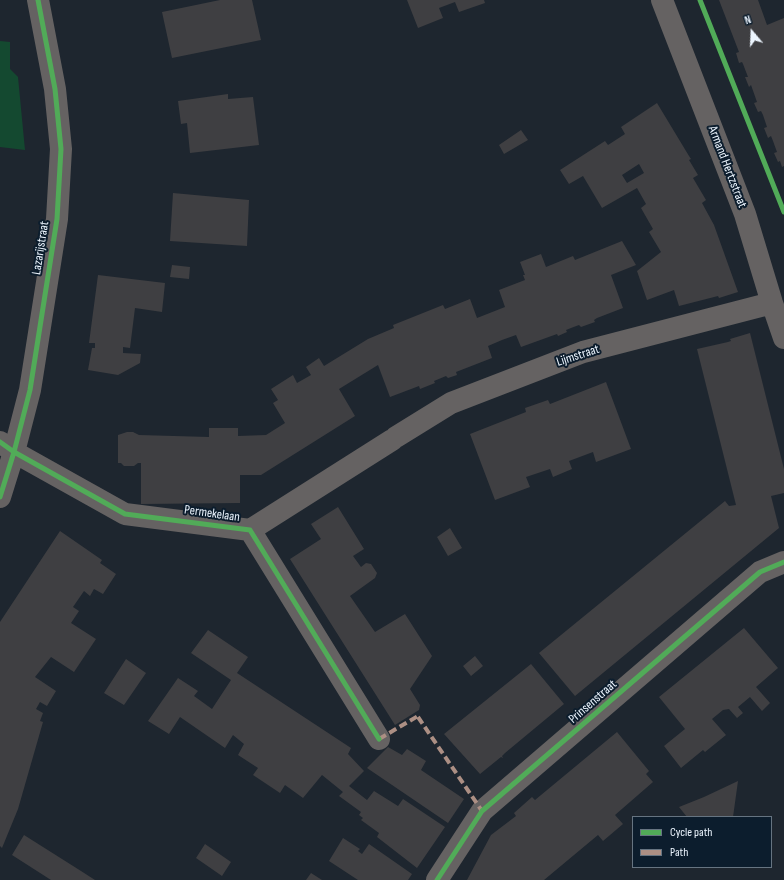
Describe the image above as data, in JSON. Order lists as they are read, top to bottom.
{
  "streets": {
    "street": [
      "Armand Hertzstraat",
      "Lazarijstraat",
      "Lijmstraat",
      "Permekelaan",
      "Prinsenstraat"
    ]
  },
  "crossings": [
    ["Armand Hertzstraat", "Lijmstraat"],
    ["Lazarijstraat", "Permekelaan"],
    ["Lijmstraat", "Permekelaan"]
  ],
  "legend": ["Cycle path", "Path"],
  "north": "top"
}
